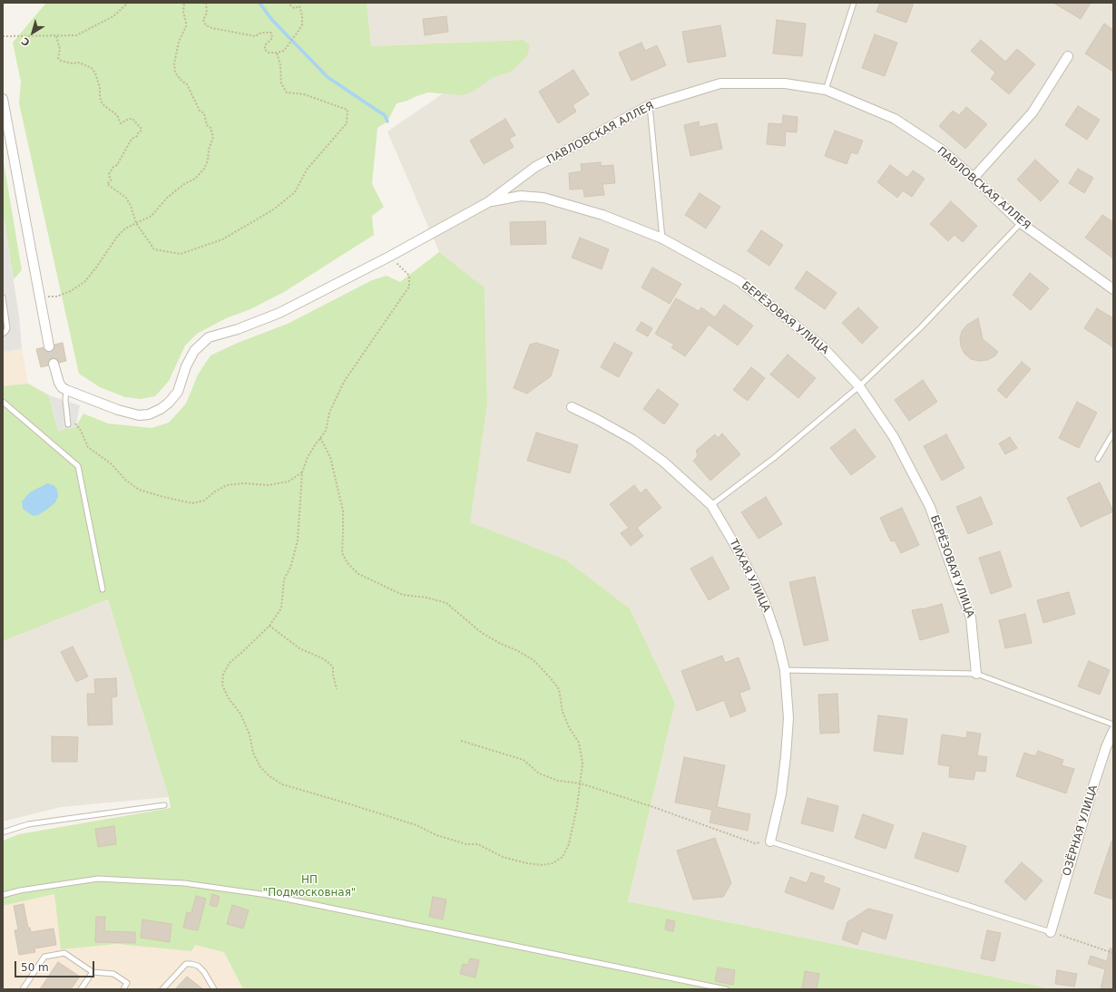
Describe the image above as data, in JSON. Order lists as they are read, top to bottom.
{
  "streets": {
    "street": [
      "ПАВЛОВСКАЯ АЛЛЕЯ",
      "БЕРЁЗОВАЯ УЛИЦА",
      "ТИХАЯ УЛИЦА",
      "ОЗЁРНАЯ УЛИЦА"
    ]
  },
  "crossings": [
    ["ПАВЛОВСКАЯ АЛЛЕЯ", "БЕРЁЗОВАЯ УЛИЦА"]
  ],
  "parks": ["НП \"Подмосковная\""],
  "scale_bar": "50 m",
  "north": "bottom left"
}
